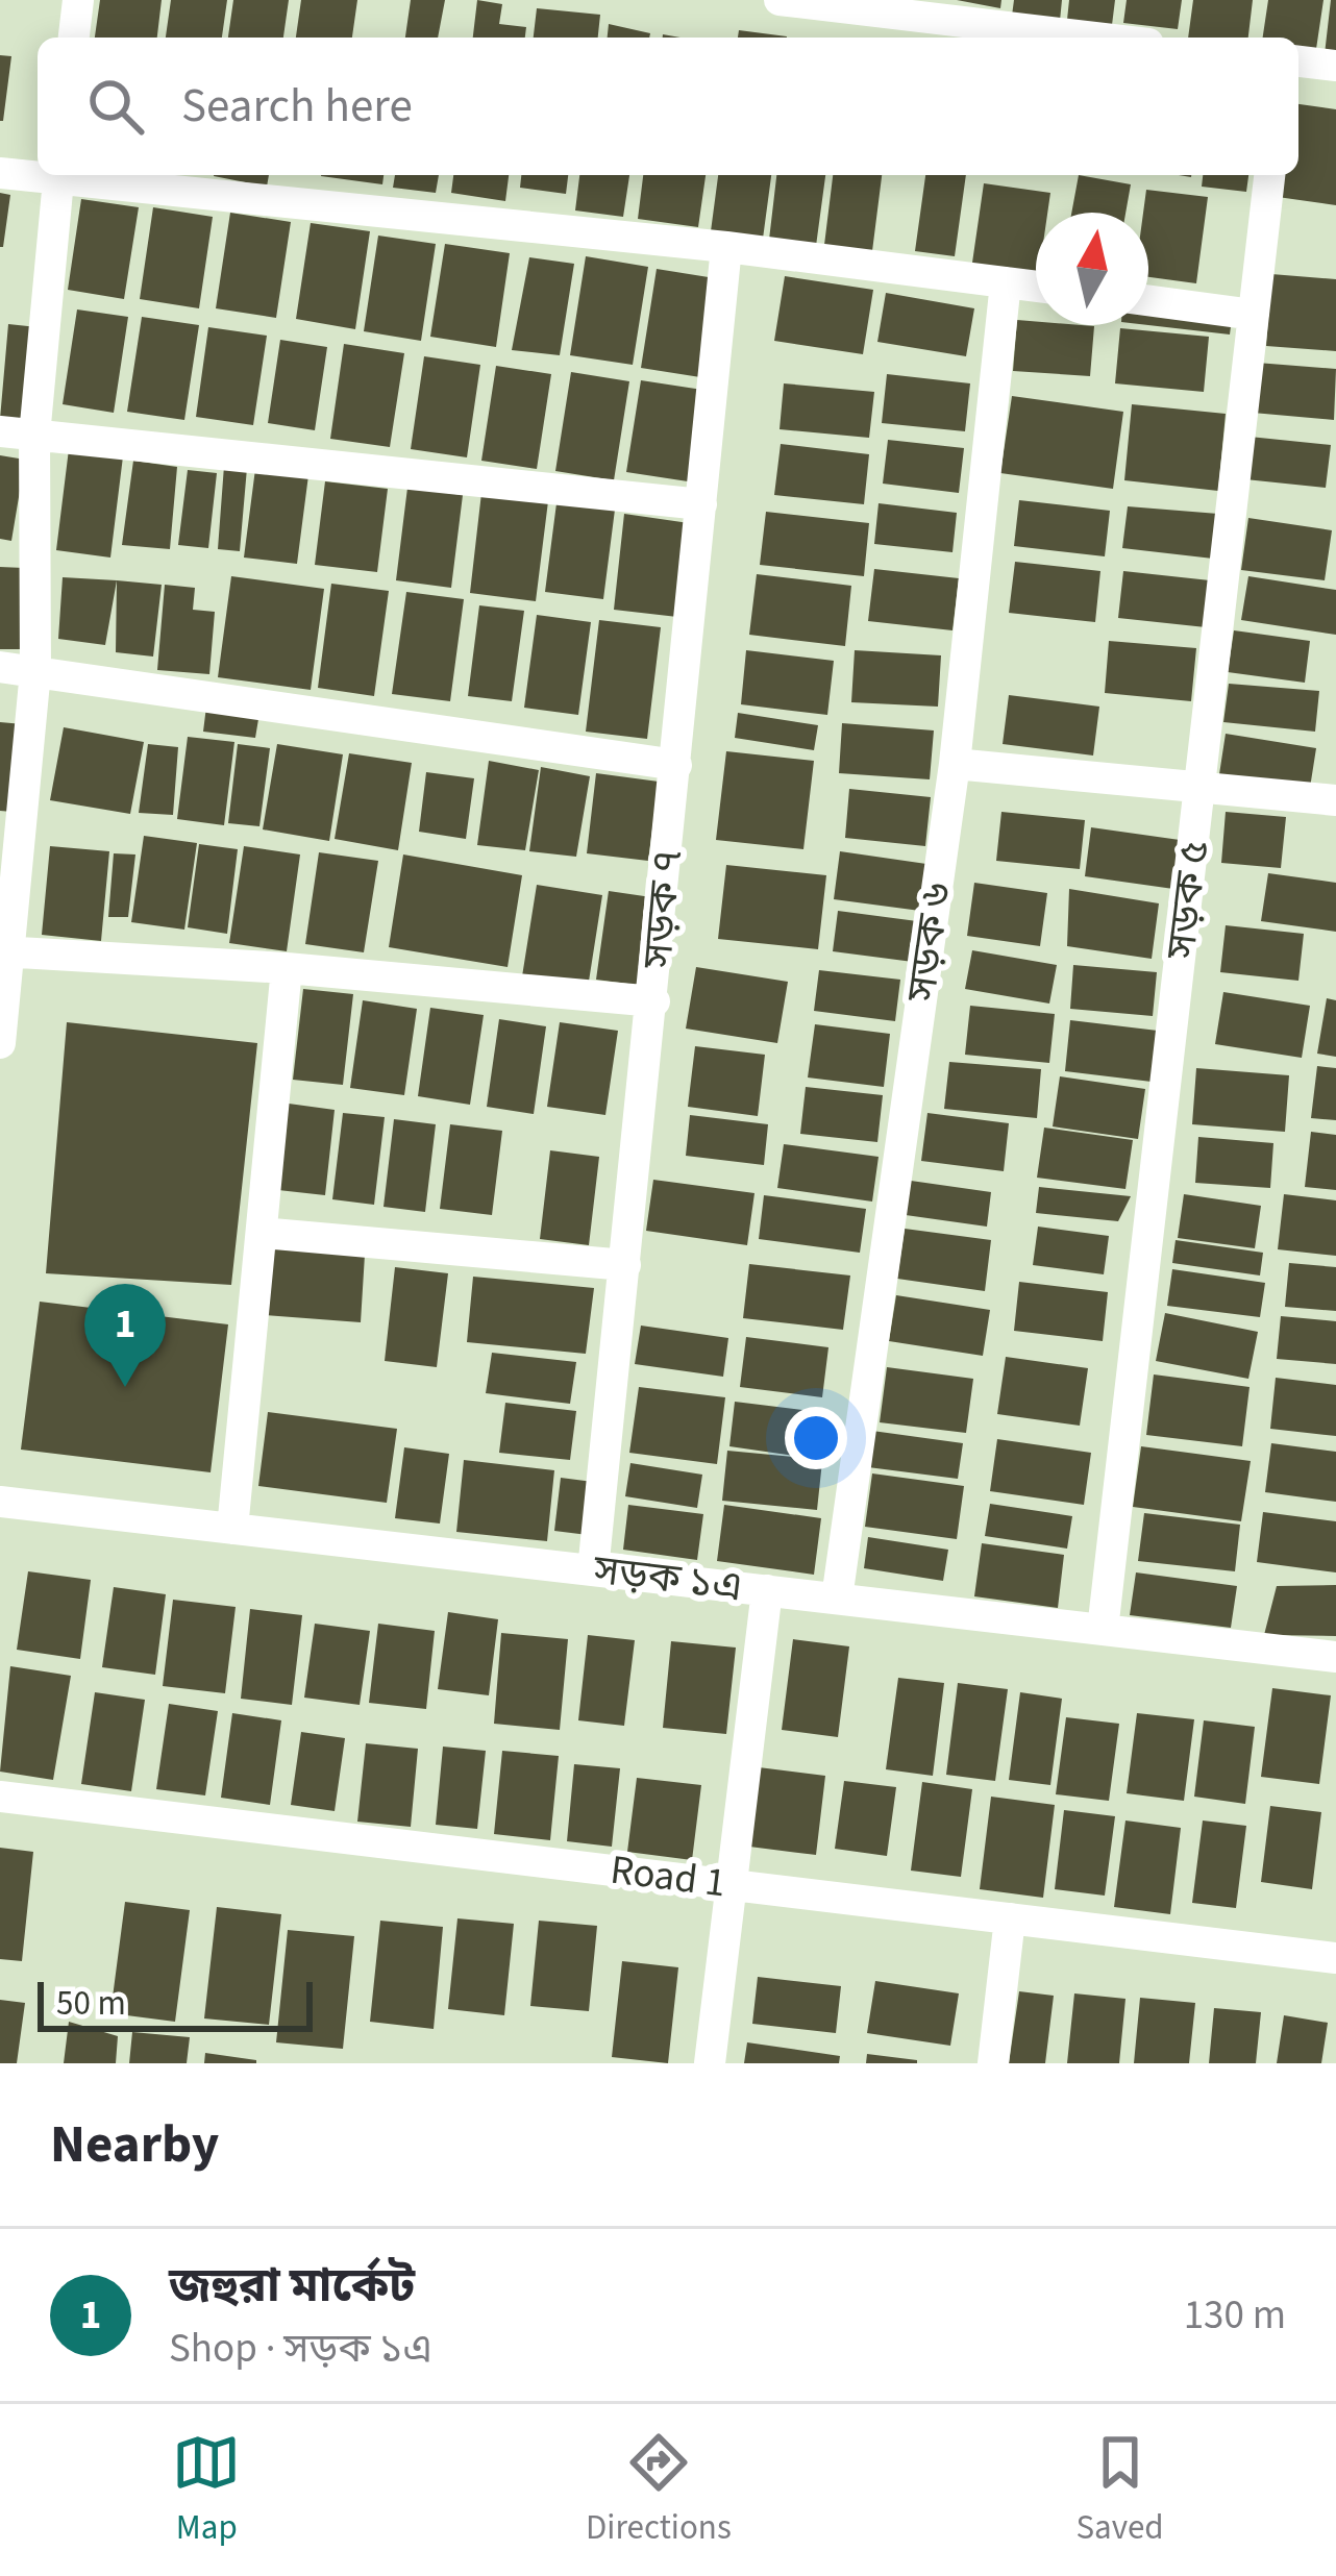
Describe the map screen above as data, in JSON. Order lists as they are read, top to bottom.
{
  "streets": {
    "street": [
      "সড়ক ৫",
      "সড়ক ৭",
      "সড়ক ৬",
      "সড়ক ১এ",
      "Road 1"
    ]
  },
  "crossings": [
    ["সড়ক ৫", "সড়ক ১এ"],
    ["সড়ক ৭", "সড়ক ১এ"],
    ["সড়ক ৬", "সড়ক ১এ"]
  ],
  "scale_bar": "50 m",
  "north": "top",
  "page": {
    "search": "Search here",
    "pins": "1",
    "scale": "50 m",
    "heading": "Nearby",
    "list": [
      {
        "mark": "1",
        "name": "জহুরা মার্কেট",
        "note": "Shop · সড়ক ১এ",
        "value": "130 m"
      }
    ],
    "nav": ["Map", "Directions", "Saved"]
  }
}
